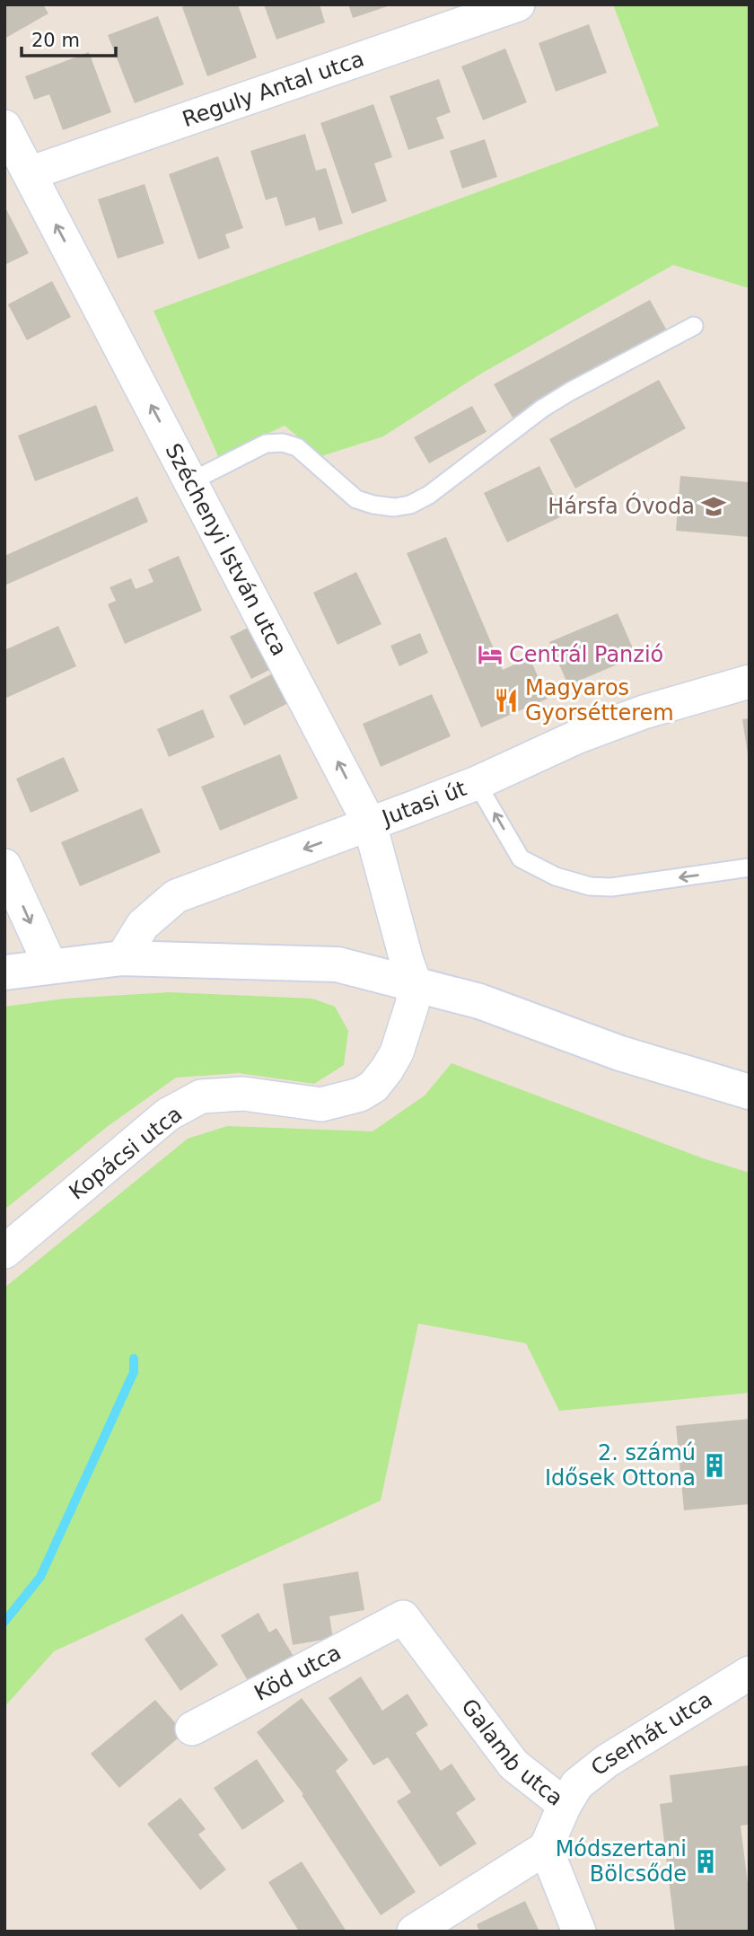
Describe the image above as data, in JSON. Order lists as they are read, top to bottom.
{
  "streets": {
    "street": [
      "Reguly Antal utca",
      "Széchenyi István utca",
      "Jutasi út",
      "Kopácsi utca",
      "Köd utca",
      "Cserhát utca",
      "Galamb utca"
    ]
  },
  "crossings": [
    ["Reguly Antal utca", "Széchenyi István utca"],
    ["Széchenyi István utca", "Jutasi út"],
    ["Széchenyi István utca", "Kopácsi utca"],
    ["Köd utca", "Galamb utca"],
    ["Cserhát utca", "Galamb utca"]
  ],
  "one_way": ["Széchenyi István utca", "Jutasi út"],
  "places": {
    "school or university": ["Hársfa Óvoda"],
    "hotel": ["Centrál Panzió"],
    "restaurant": ["Magyaros Gyorsétterem"],
    "building": ["2. számú Idősek Ottona", "Módszertani Bölcsőde"]
  },
  "scale_bar": "20 m"
}
